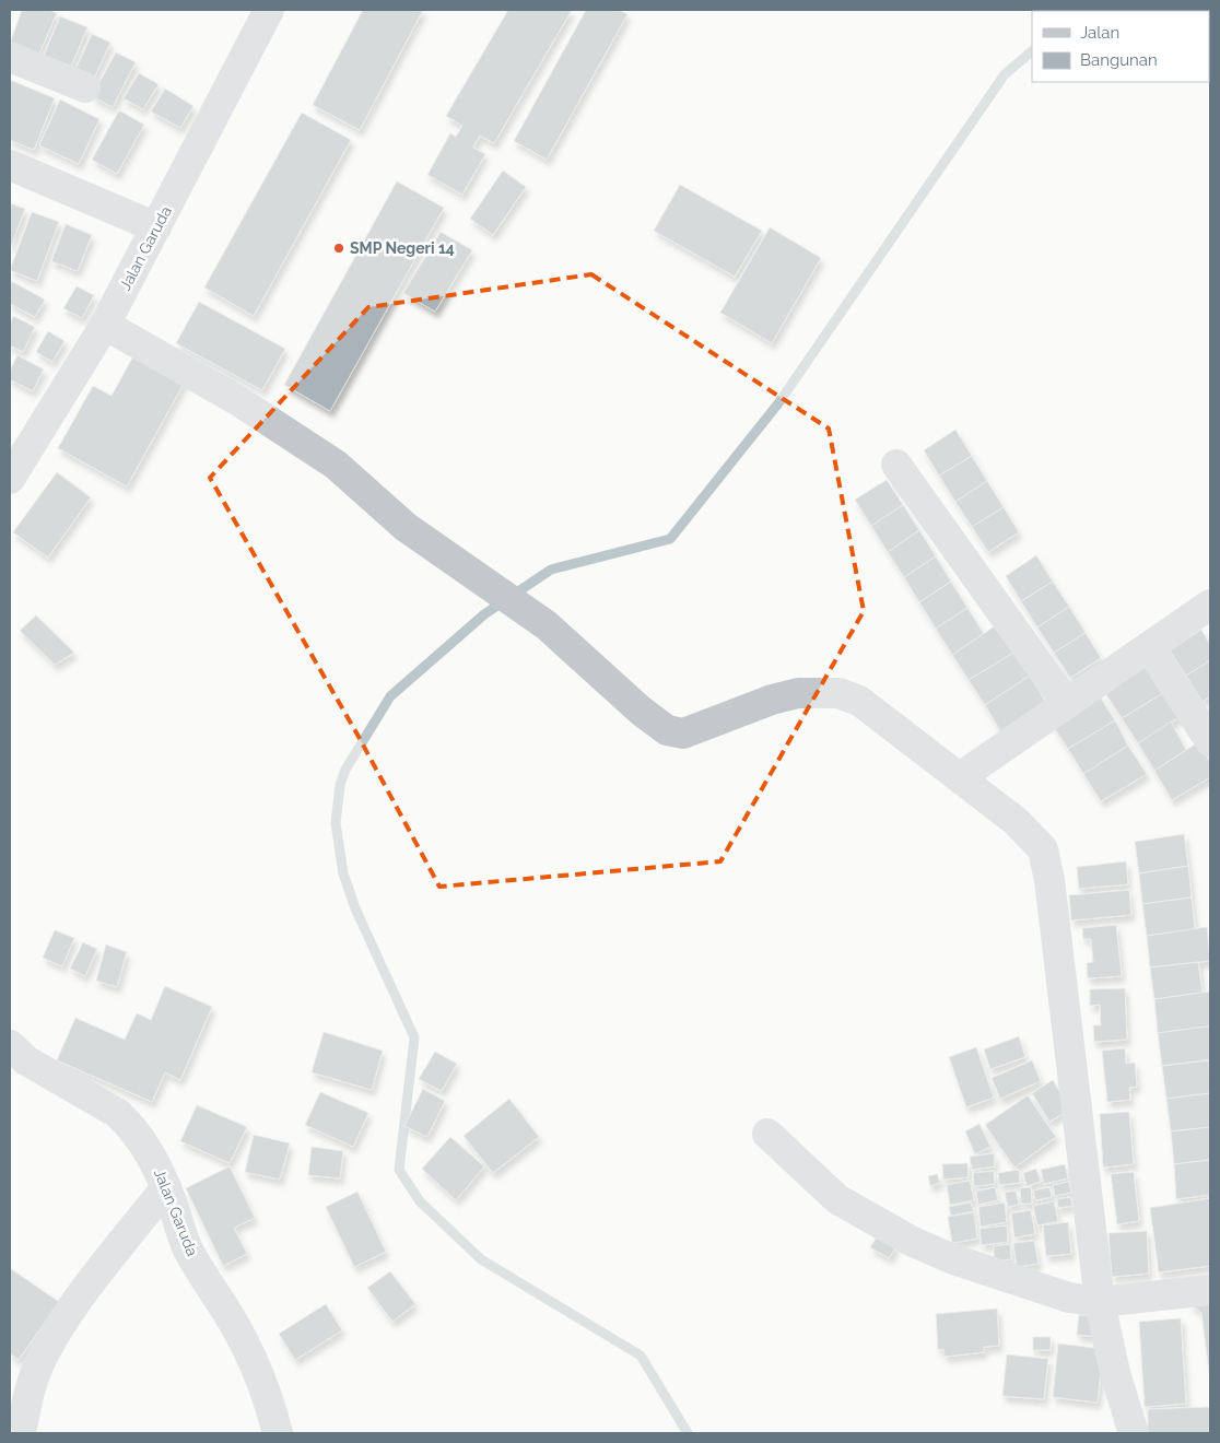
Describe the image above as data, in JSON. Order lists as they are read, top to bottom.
{
  "streets": {
    "street": ["Jalan Garuda"]
  },
  "places": ["SMP Negeri 14"],
  "legend": ["Jalan", "Bangunan"]
}
